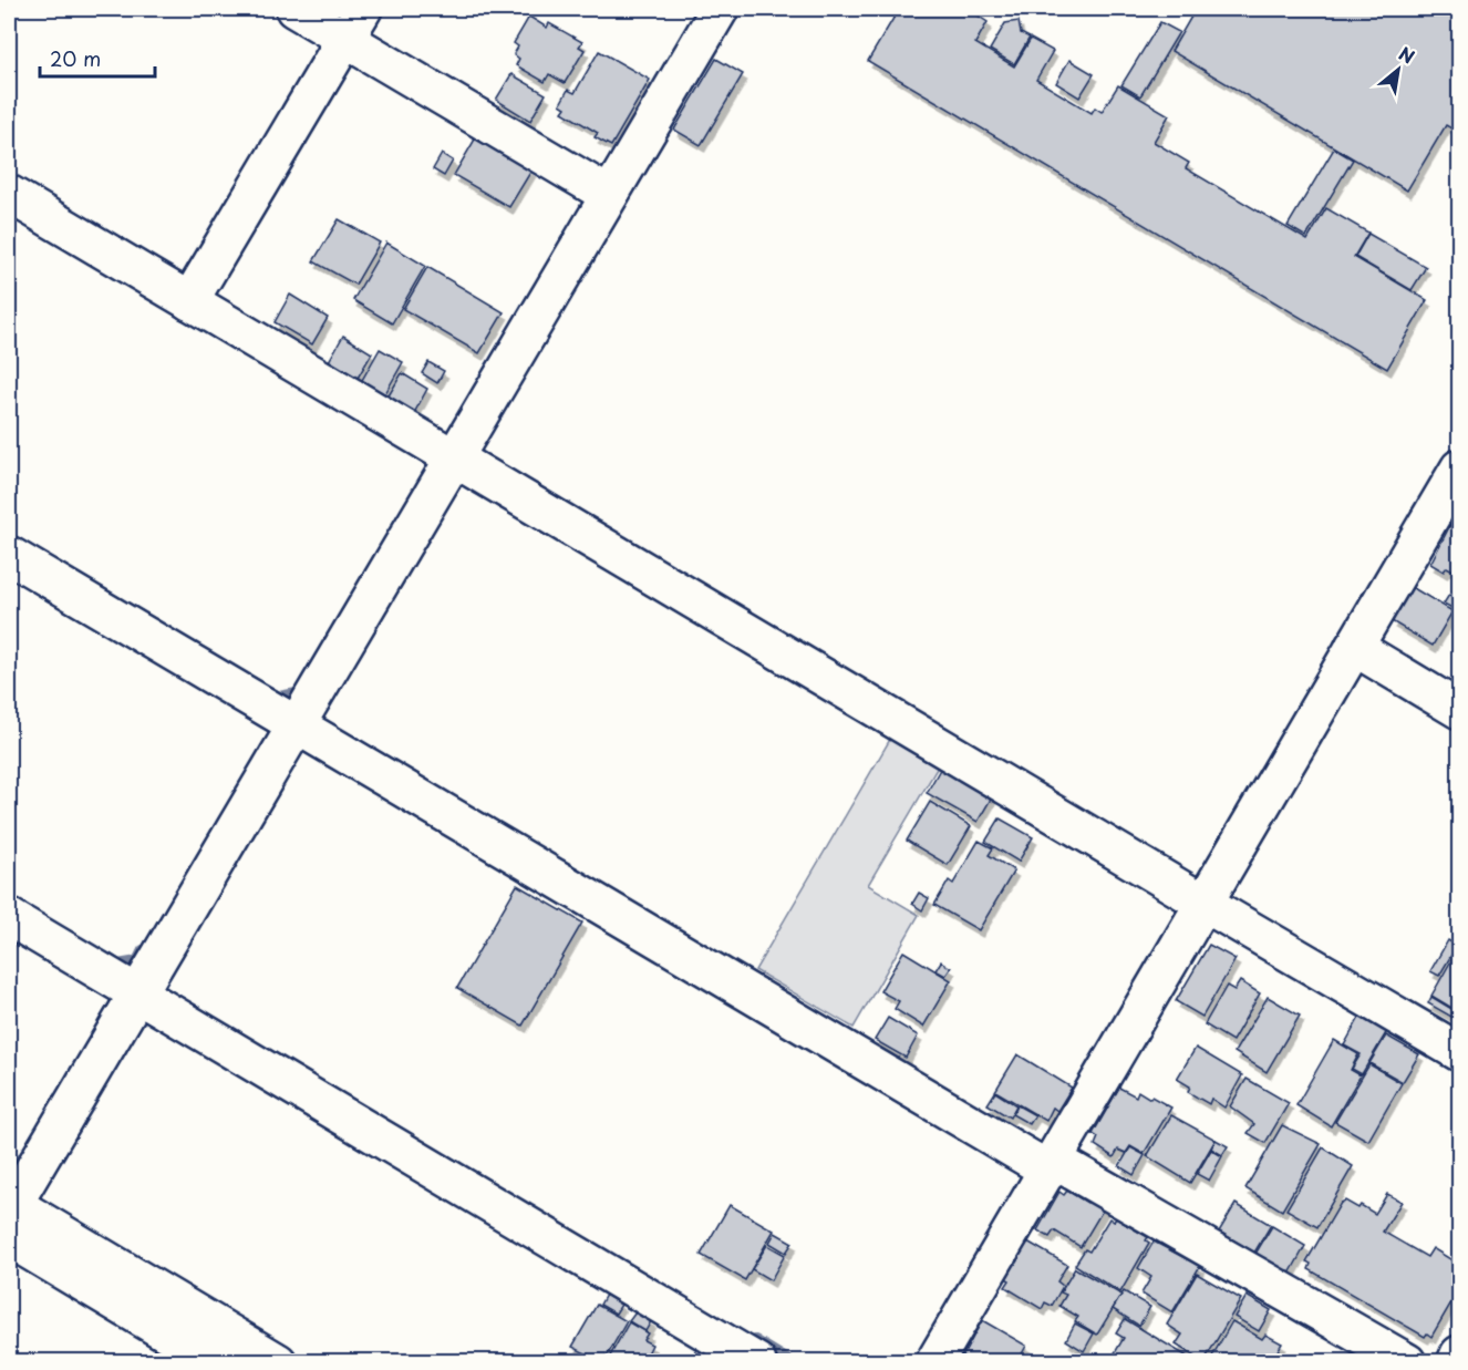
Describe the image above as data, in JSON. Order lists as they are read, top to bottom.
{
  "scale_bar": "20 m",
  "north": "top right"
}
